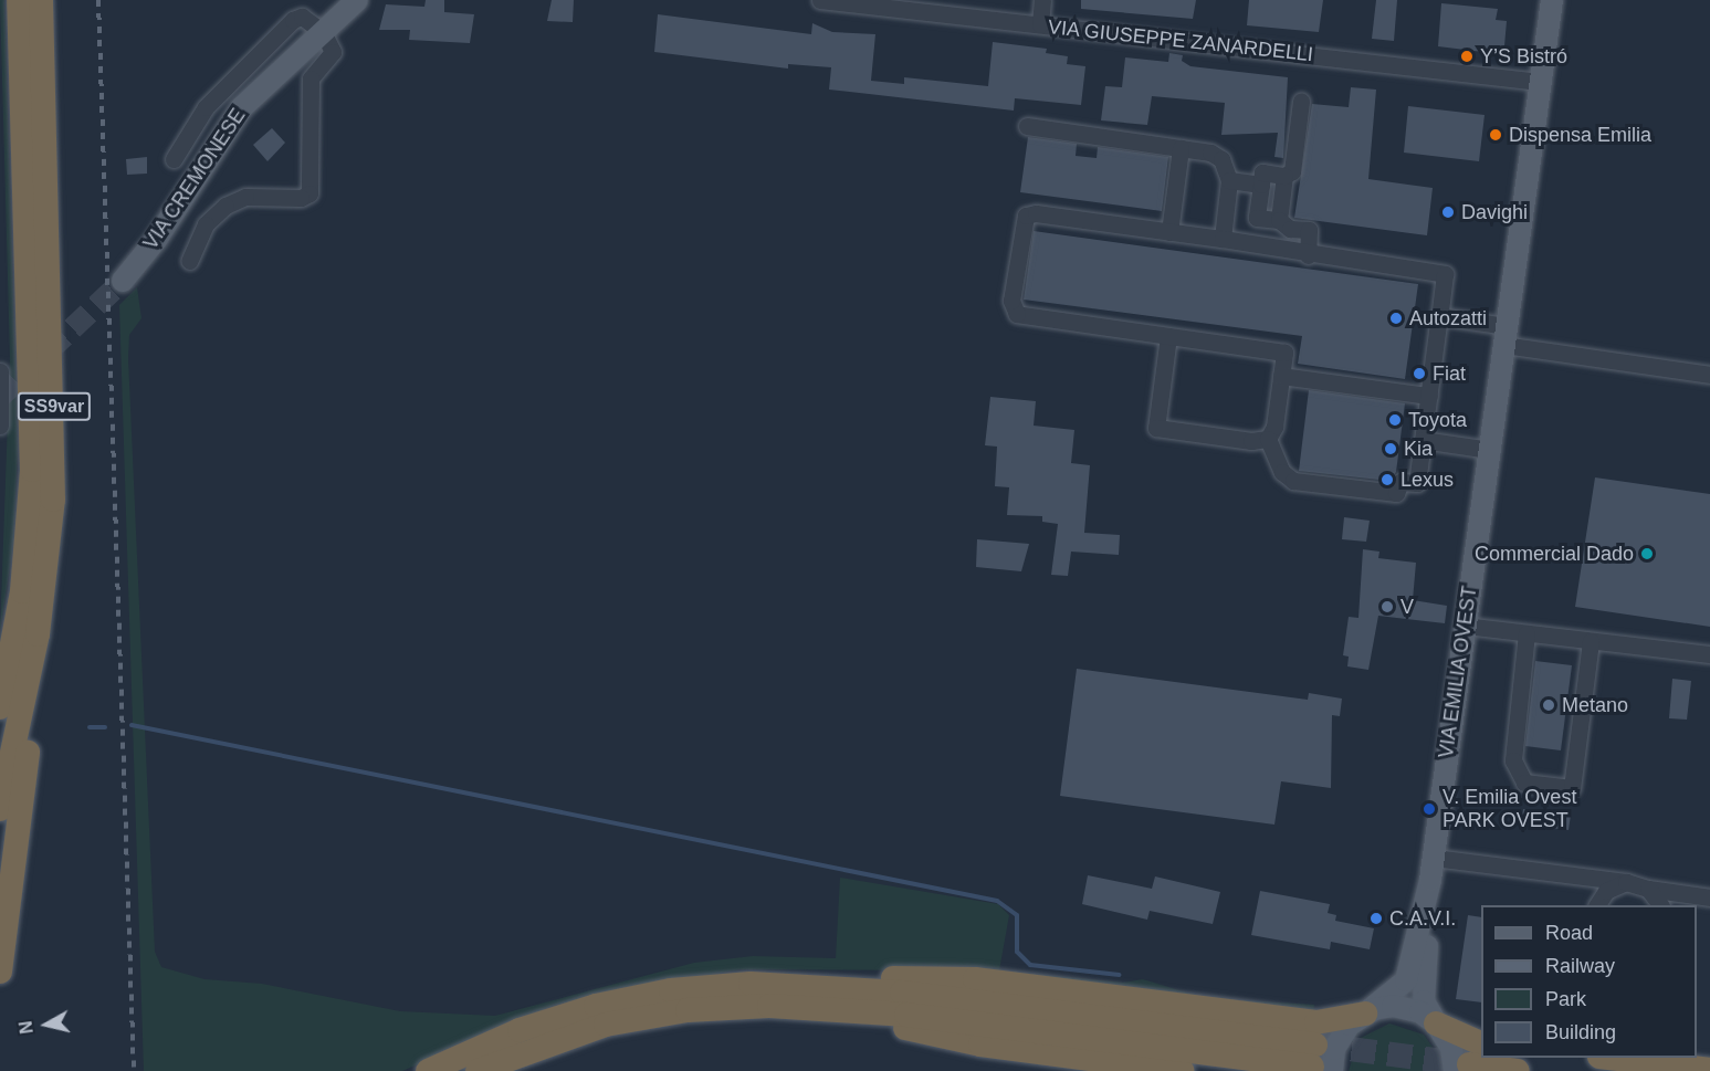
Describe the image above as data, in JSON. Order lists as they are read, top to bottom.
{
  "streets": {
    "highway": ["SS9var"],
    "main road": ["VIA CREMONESE", "VIA EMILIA OVEST"],
    "street": ["VIA GIUSEPPE ZANARDELLI"]
  },
  "crossings": [
    ["VIA GIUSEPPE ZANARDELLI", "VIA EMILIA OVEST"]
  ],
  "places": [
    "Y’S Bistró",
    "Dispensa Emilia",
    "Davighi",
    "Autozatti",
    "Fiat",
    "Toyota",
    "Kia",
    "Lexus",
    "Commercial Dado",
    "V",
    "Metano",
    "V. Emilia Ovest PARK OVEST",
    "C.A.V.I."
  ],
  "legend": [
    "Road",
    "Railway",
    "Park",
    "Building"
  ],
  "north": "left"
}
